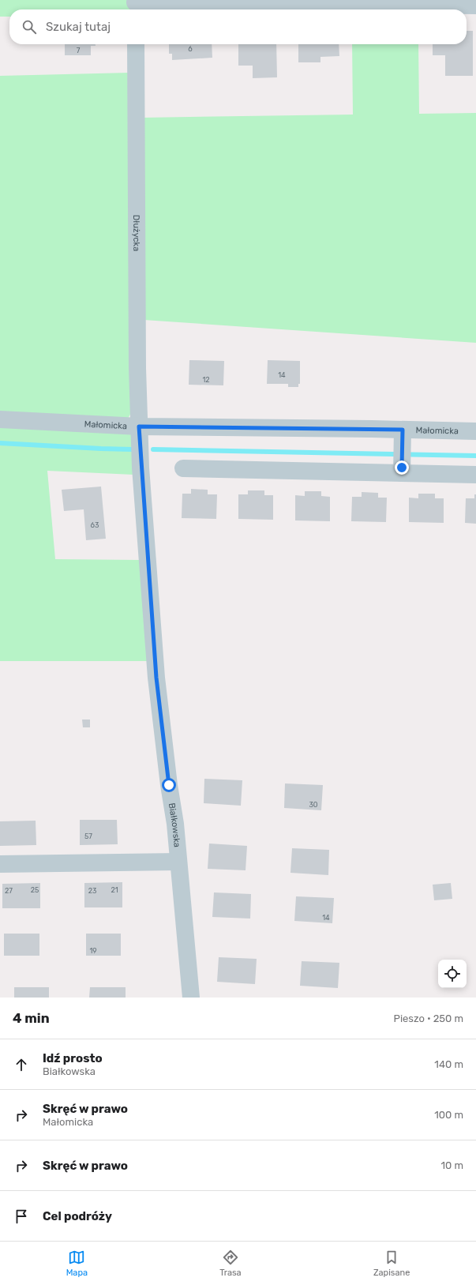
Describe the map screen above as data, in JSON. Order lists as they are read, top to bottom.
{
  "streets": {
    "street": ["Dłużycka", "Małomicka", "Białkowska"]
  },
  "crossings": [
    ["Dłużycka", "Małomicka"],
    ["Dłużycka", "Białkowska"],
    ["Małomicka", "Białkowska"]
  ],
  "house_numbers": [
    "6",
    "7",
    "14",
    "12",
    "63",
    "30",
    "57",
    "25",
    "21",
    "27",
    "23",
    "14",
    "19"
  ],
  "page": {
    "search": "Szukaj tutaj",
    "heading": ["4 min", "Pieszo · 250 m"],
    "list": [
      ["Idź prosto", "Białkowska", "140 m"],
      ["Skręć w prawo", "Małomicka", "100 m"],
      ["Skręć w prawo", "10 m"],
      "Cel podróży"
    ],
    "nav": ["Mapa", "Trasa", "Zapisane"]
  }
}
